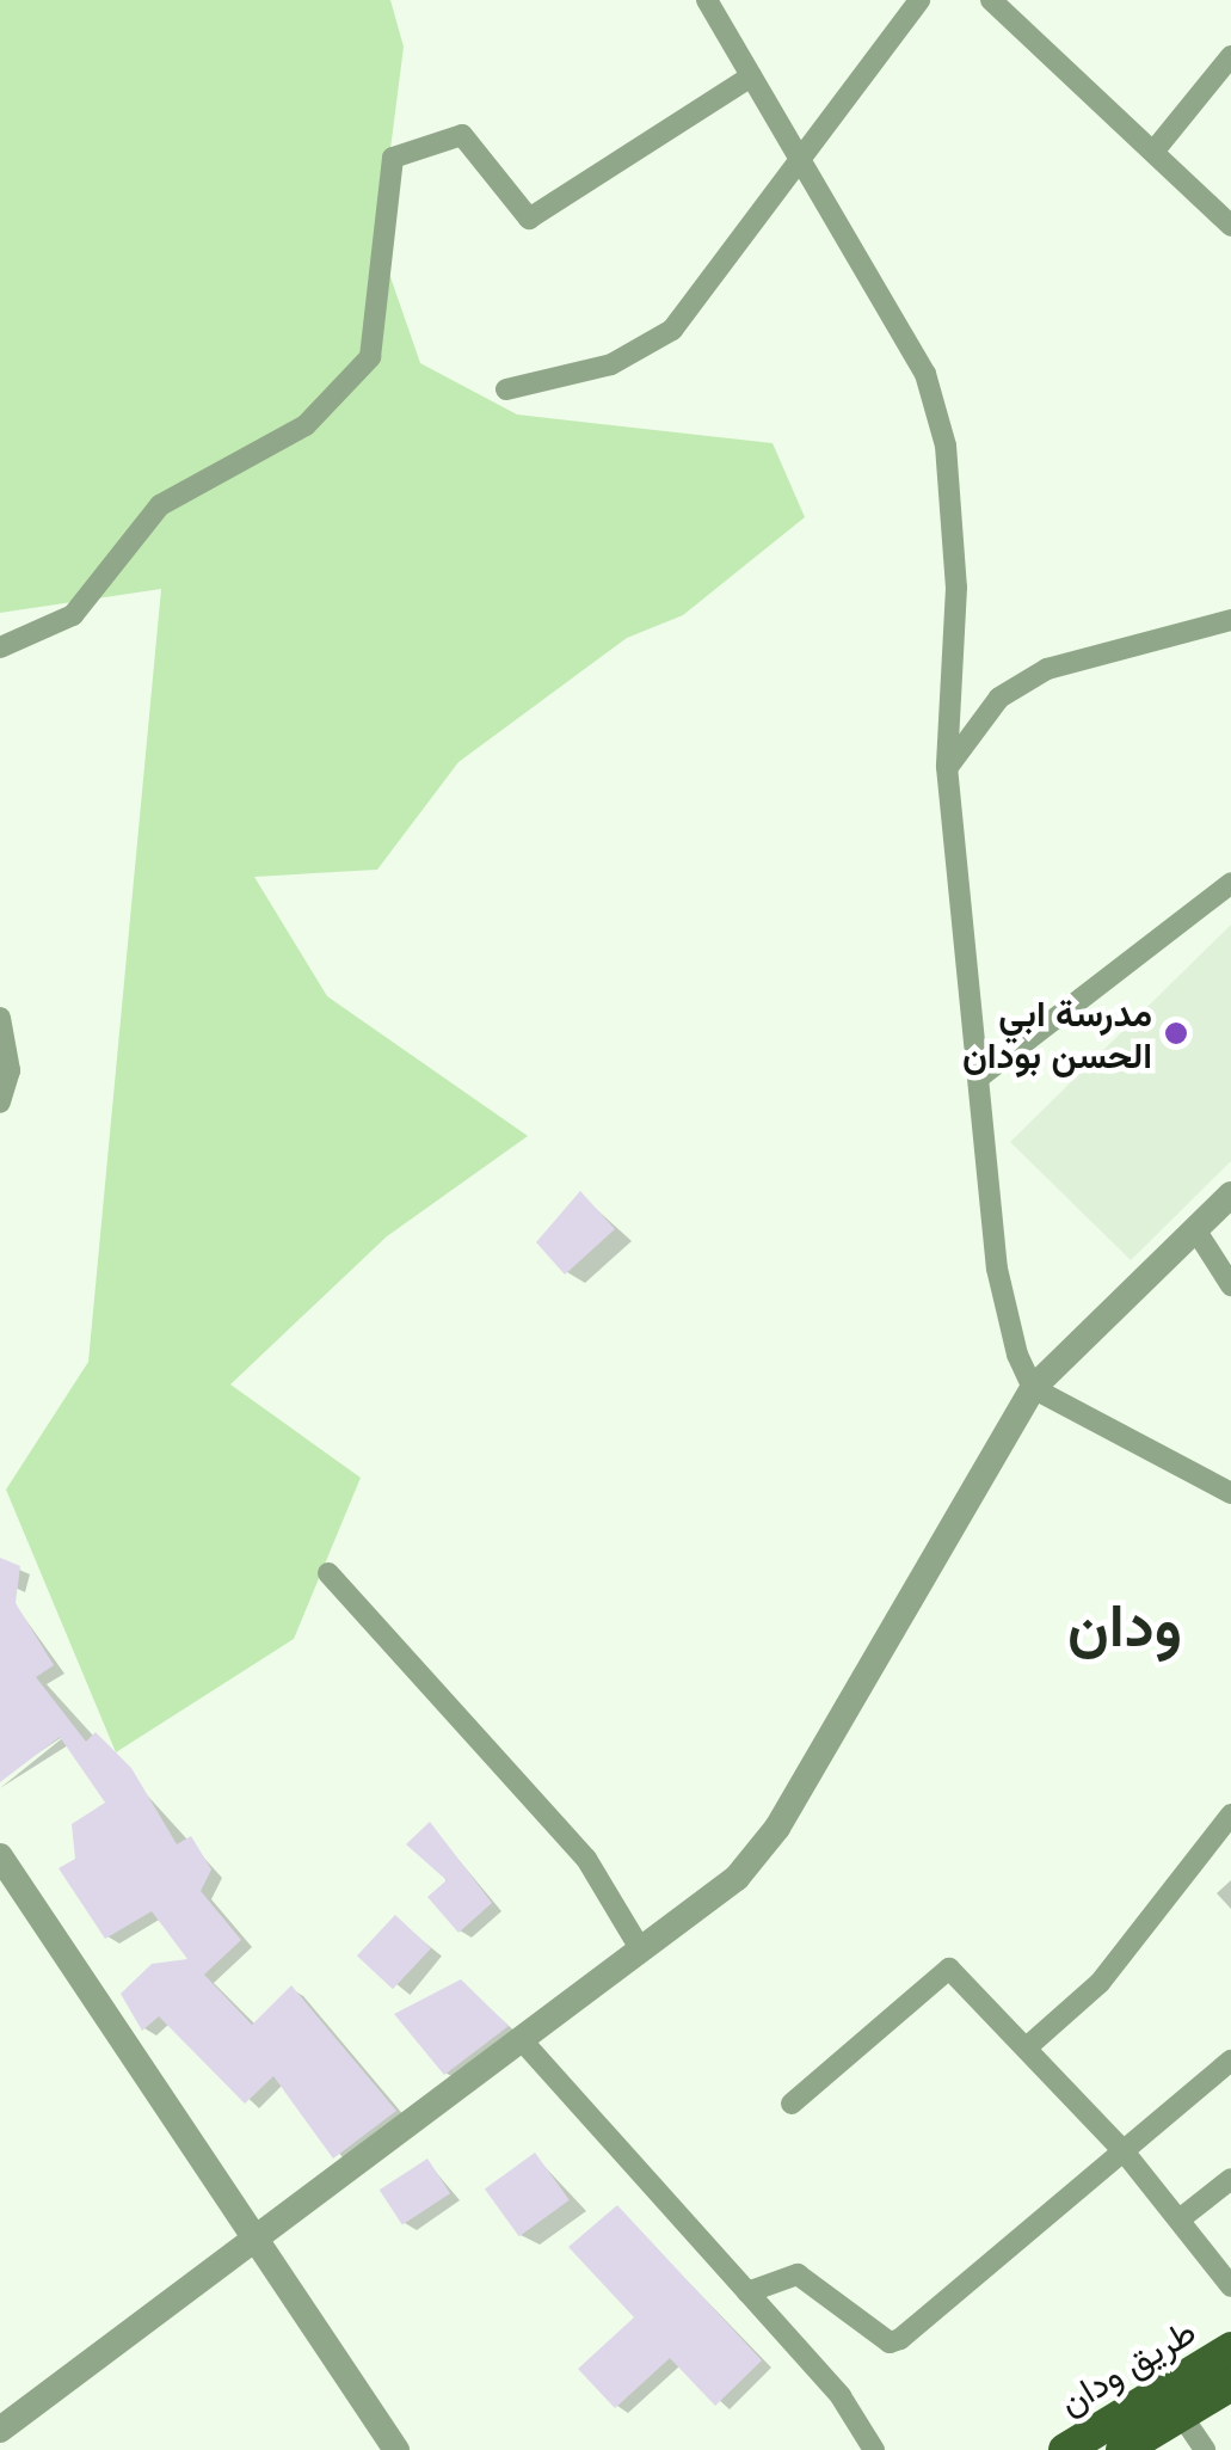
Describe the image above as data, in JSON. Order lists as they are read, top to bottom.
{
  "streets": {
    "main road": ["طريق ودان"]
  },
  "districts": ["ودان"],
  "places": ["مدرسة ابي الحسن بودان"]
}
